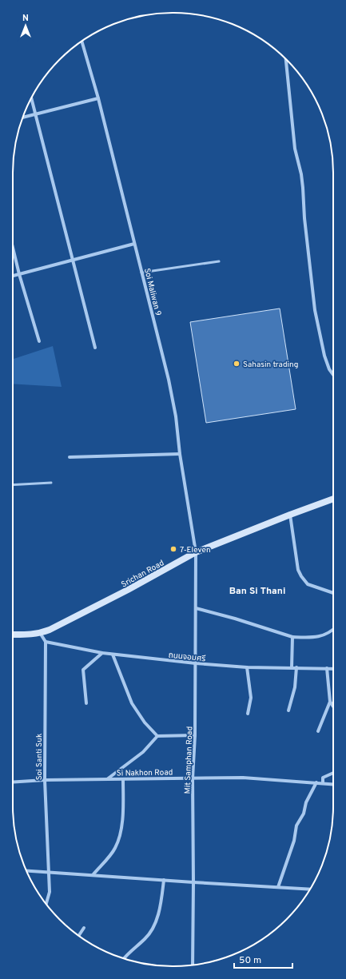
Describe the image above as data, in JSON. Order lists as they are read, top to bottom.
{
  "streets": {
    "main road": ["Srichan Road"],
    "street": [
      "Soi Maliwan 9",
      "ถนนจอมศรี",
      "Soi Santi Suk",
      "Mit Samphan Road",
      "Si Nakhon Road"
    ]
  },
  "crossings": [
    ["Soi Maliwan 9", "Srichan Road"],
    ["Soi Maliwan 9", "Mit Samphan Road"],
    ["Srichan Road", "Mit Samphan Road"],
    ["ถนนจอมศรี", "Soi Santi Suk"],
    ["ถนนจอมศรี", "Mit Samphan Road"],
    ["Soi Santi Suk", "Si Nakhon Road"],
    ["Mit Samphan Road", "Si Nakhon Road"]
  ],
  "districts": ["Ban Si Thani"],
  "places": ["Sahasin trading", "7-Eleven"],
  "scale_bar": "50 m",
  "north": "top"
}
